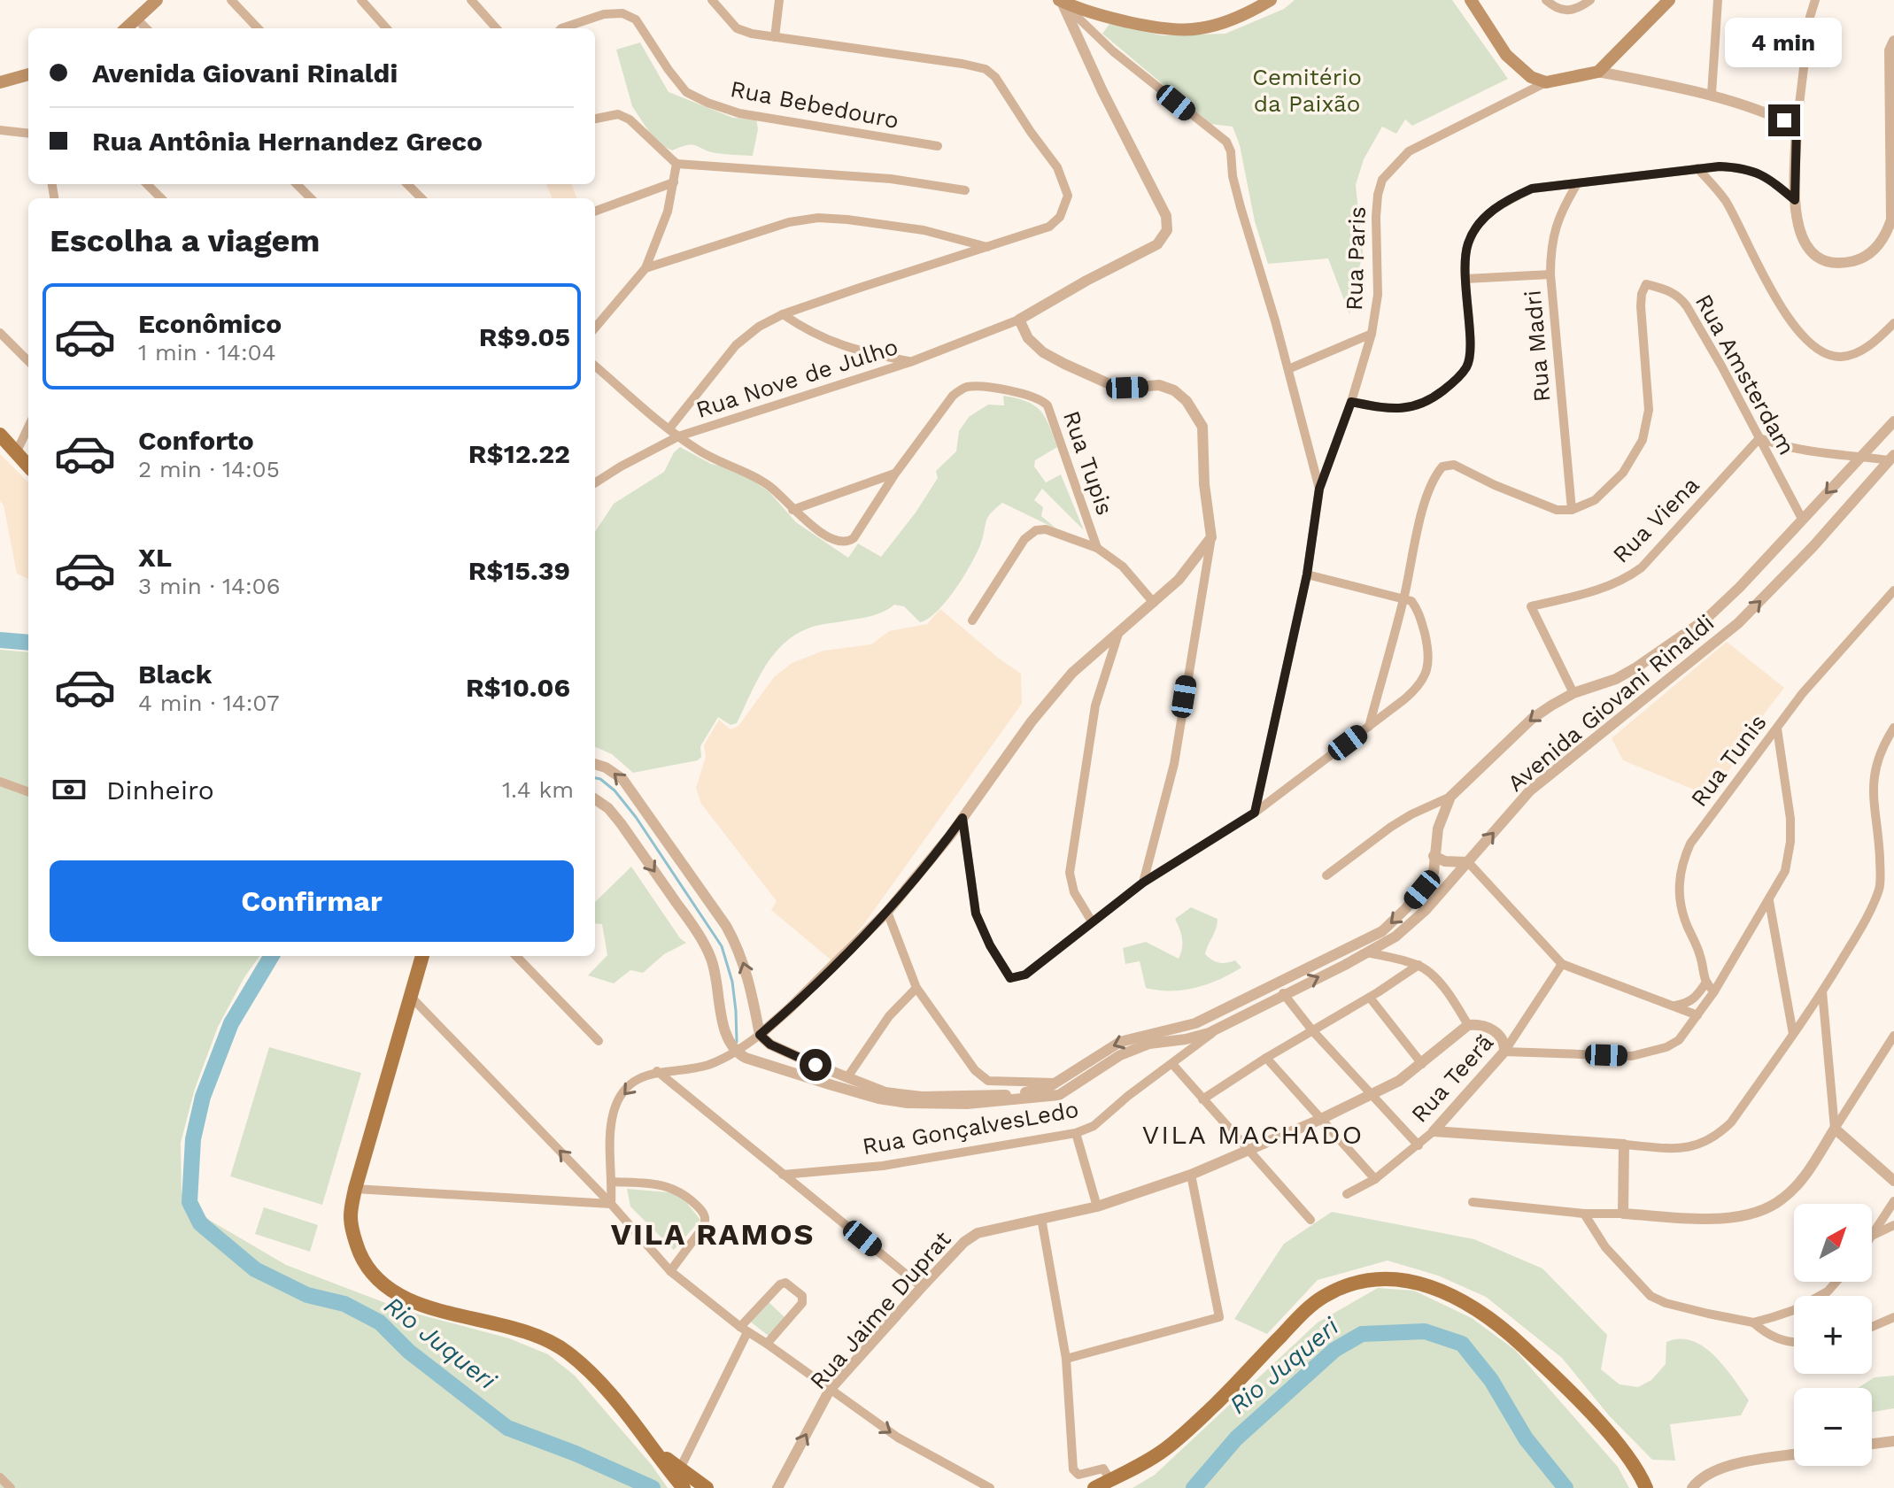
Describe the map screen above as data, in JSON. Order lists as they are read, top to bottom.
{
  "streets": {
    "street": [
      "Rua Bebedouro",
      "Rua Paris",
      "Rua Madri",
      "Rua Amsterdam",
      "Rua Nove de Julho",
      "Rua Tupis",
      "Rua Viena",
      "Avenida Giovani Rinaldi",
      "Rua Tunis",
      "Rua Teerã",
      "Rua GonçalvesLedo",
      "Rua Jaime Duprat"
    ]
  },
  "crossings": [
    ["Rua Madri", "Rua Amsterdam"],
    ["Rua Amsterdam", "Rua Viena"],
    ["Rua Amsterdam", "Avenida Giovani Rinaldi"],
    ["Rua Viena", "Avenida Giovani Rinaldi"],
    ["Avenida Giovani Rinaldi", "Rua GonçalvesLedo"]
  ],
  "districts": ["VILA MACHADO", "VILA RAMOS"],
  "water": ["Rio Juqueri"],
  "parks": ["Cemitério da Paixão"],
  "north": "top right",
  "page": {
    "bubble": "4 min",
    "banner": ["Avenida Giovani Rinaldi", "Rua Antônia Hernandez Greco"],
    "heading": "Escolha a viagem",
    "list": [
      {
        "name": "Econômico",
        "note": "1 min · 14:04",
        "value": "R$9.05"
      },
      {
        "name": "Conforto",
        "note": "2 min · 14:05",
        "value": "R$12.22"
      },
      {
        "name": "XL",
        "note": "3 min · 14:06",
        "value": "R$15.39"
      },
      {
        "name": "Black",
        "note": "4 min · 14:07",
        "value": "R$10.06"
      }
    ],
    "pay": ["Dinheiro", "1.4 km"],
    "buttons": "Confirmar",
    "map_buttons": ["+", "−"]
  }
}
